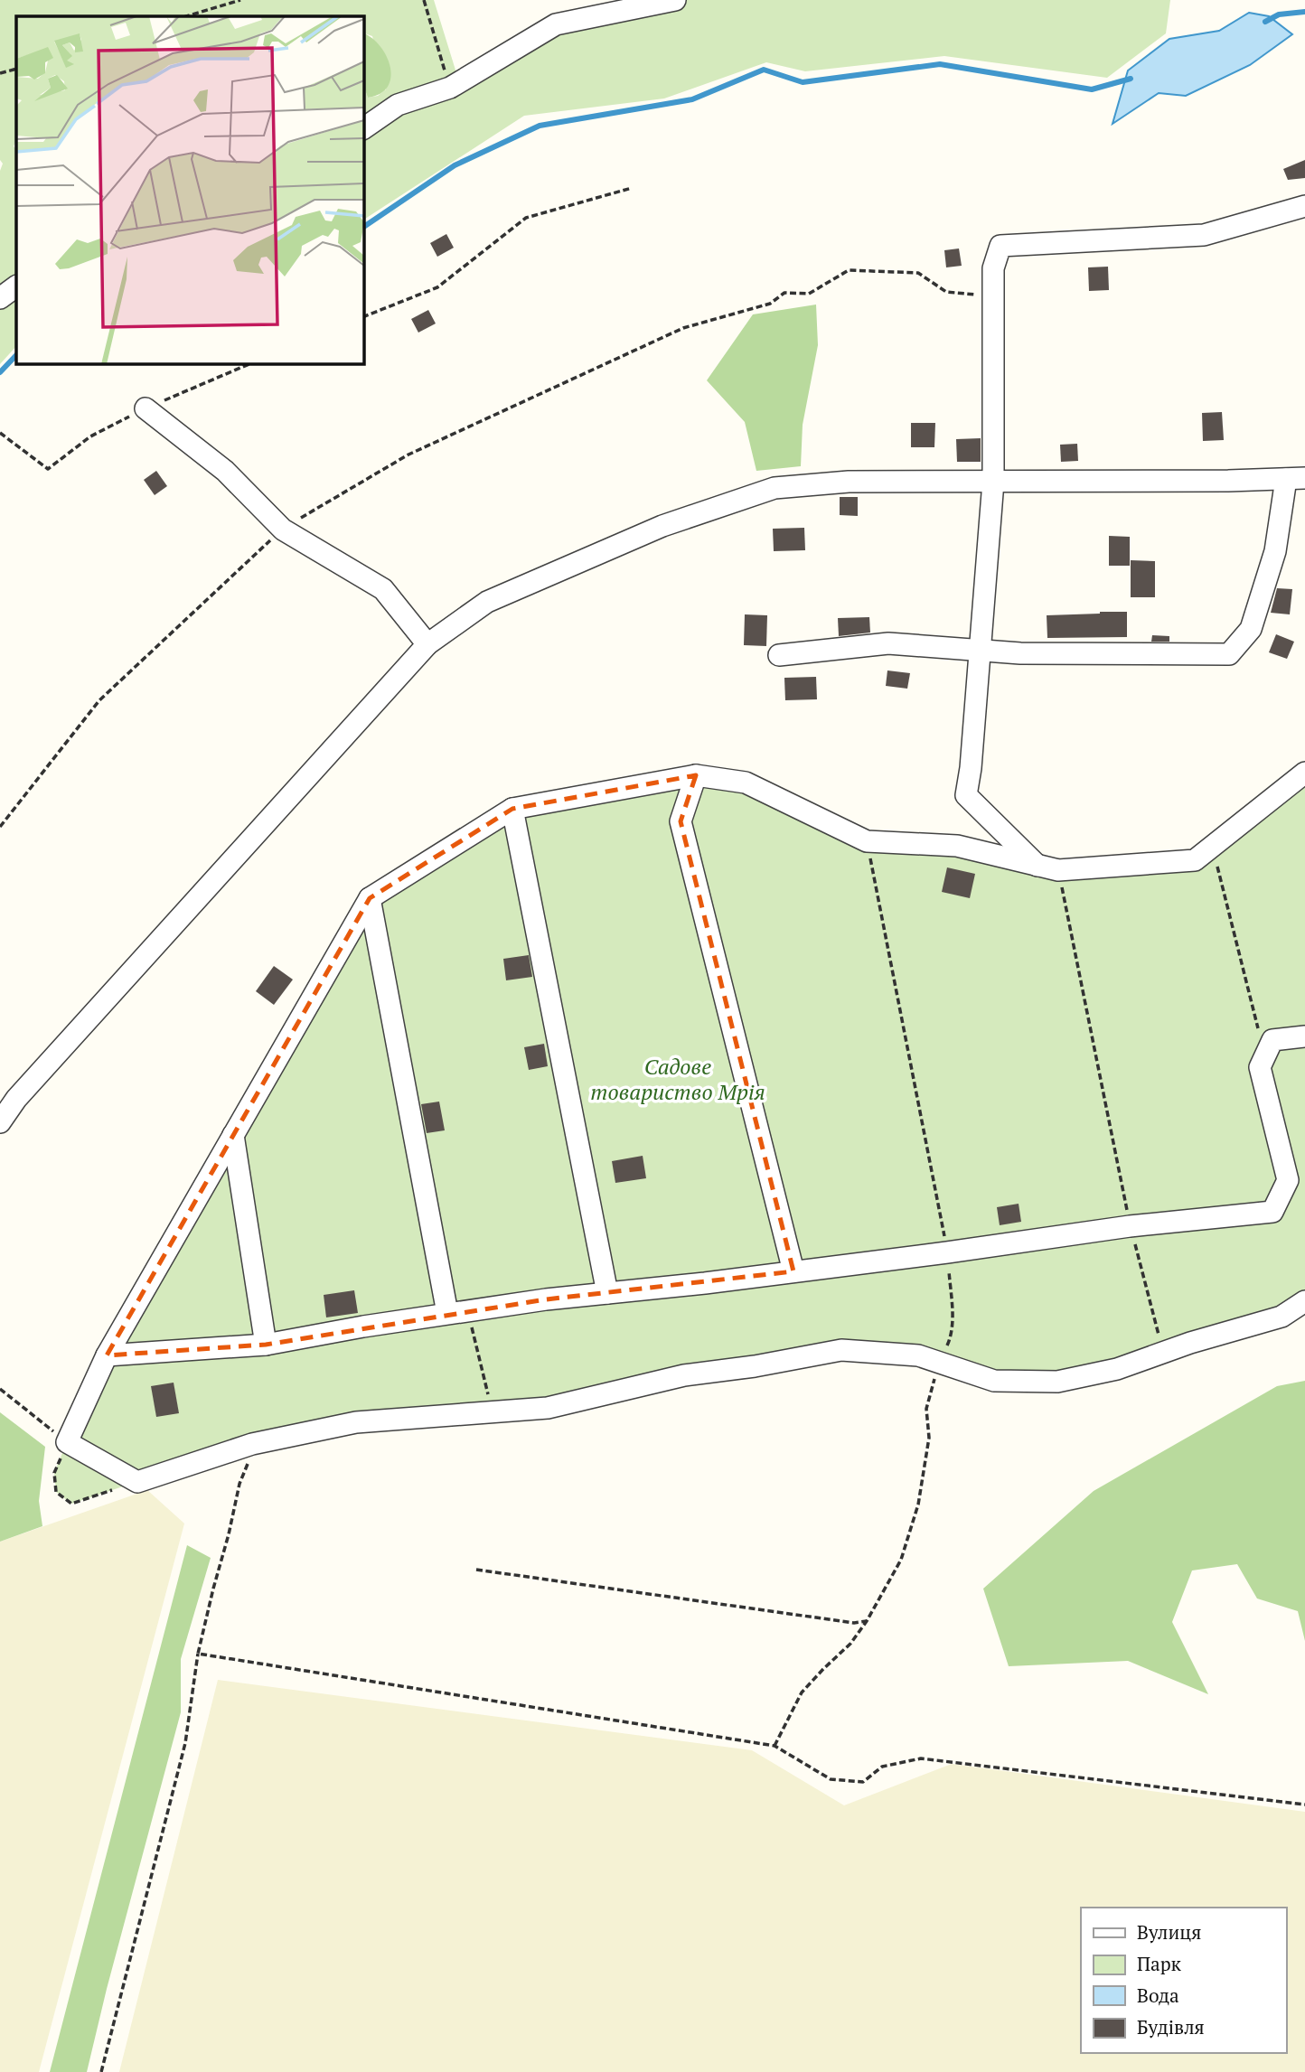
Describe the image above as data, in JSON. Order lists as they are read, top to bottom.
{
  "parks": ["Садове товариство Мрія"],
  "legend": [
    "Вулиця",
    "Парк",
    "Вода",
    "Будівля"
  ]
}
